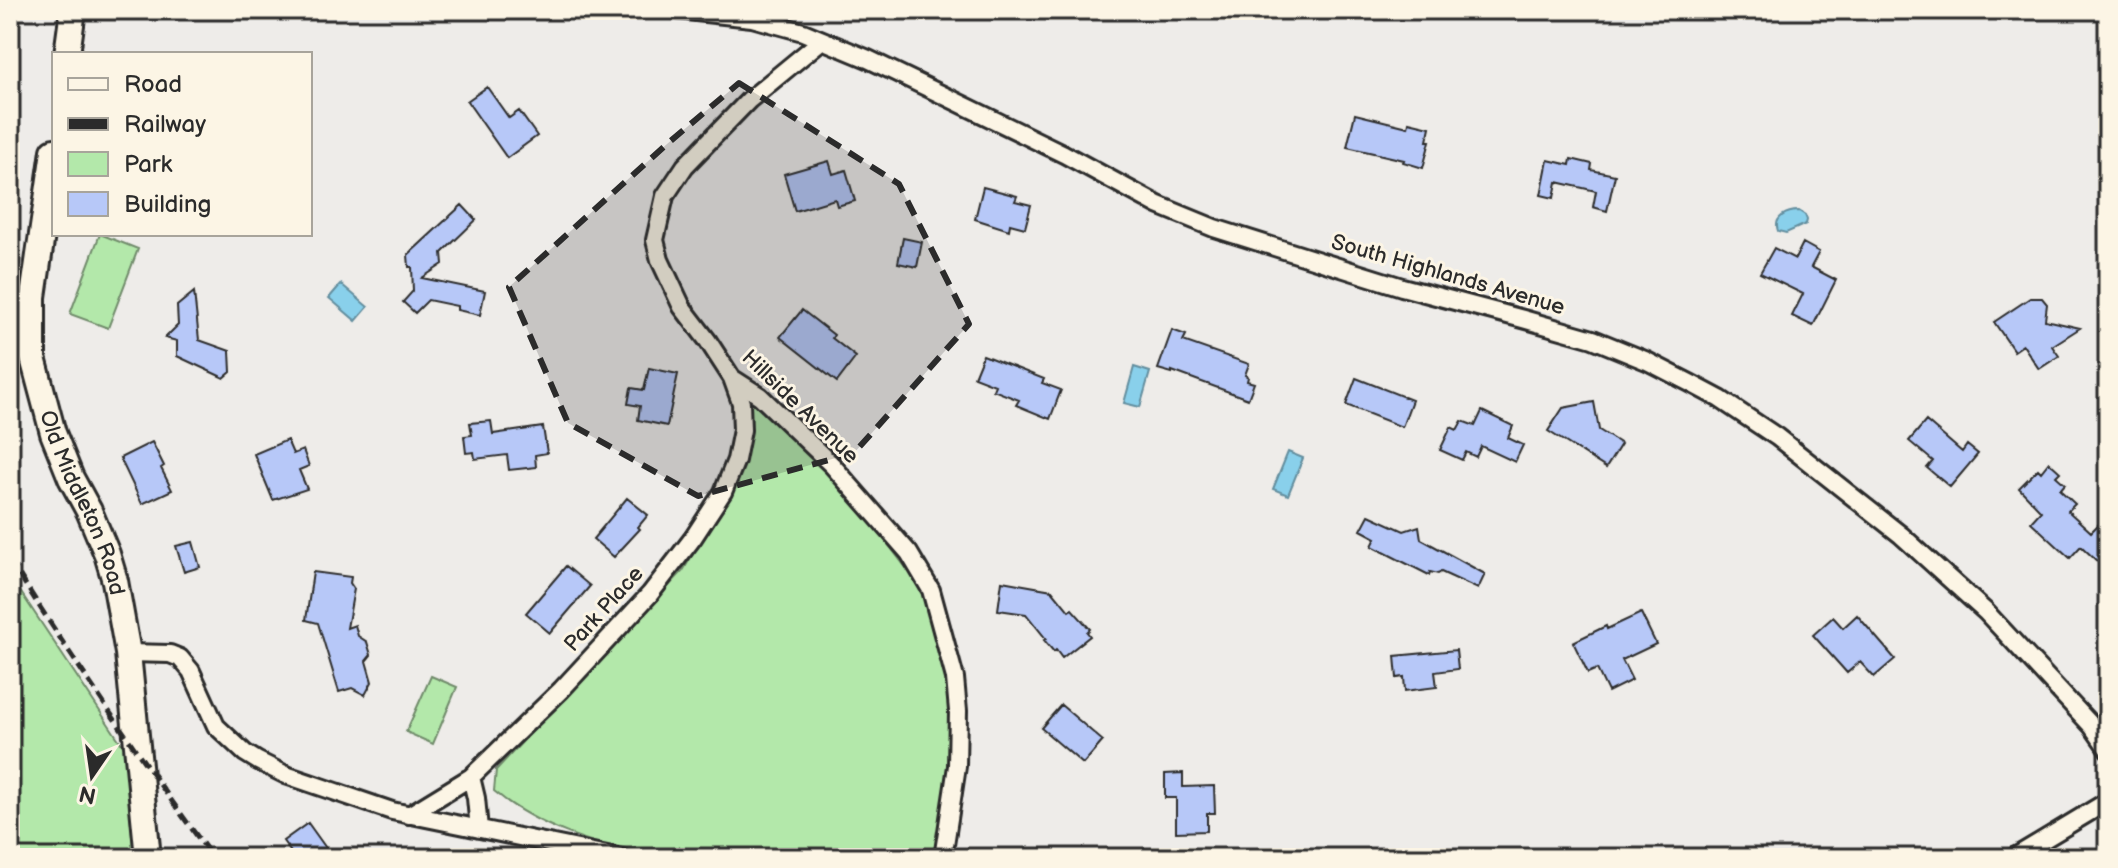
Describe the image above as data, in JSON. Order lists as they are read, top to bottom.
{
  "streets": {
    "street": [
      "South Highlands Avenue",
      "Hillside Avenue",
      "Old Middleton Road",
      "Park Place"
    ]
  },
  "crossings": [
    ["South Highlands Avenue", "Hillside Avenue"],
    ["Hillside Avenue", "Park Place"]
  ],
  "legend": [
    "Road",
    "Railway",
    "Park",
    "Building"
  ],
  "north": "bottom"
}
